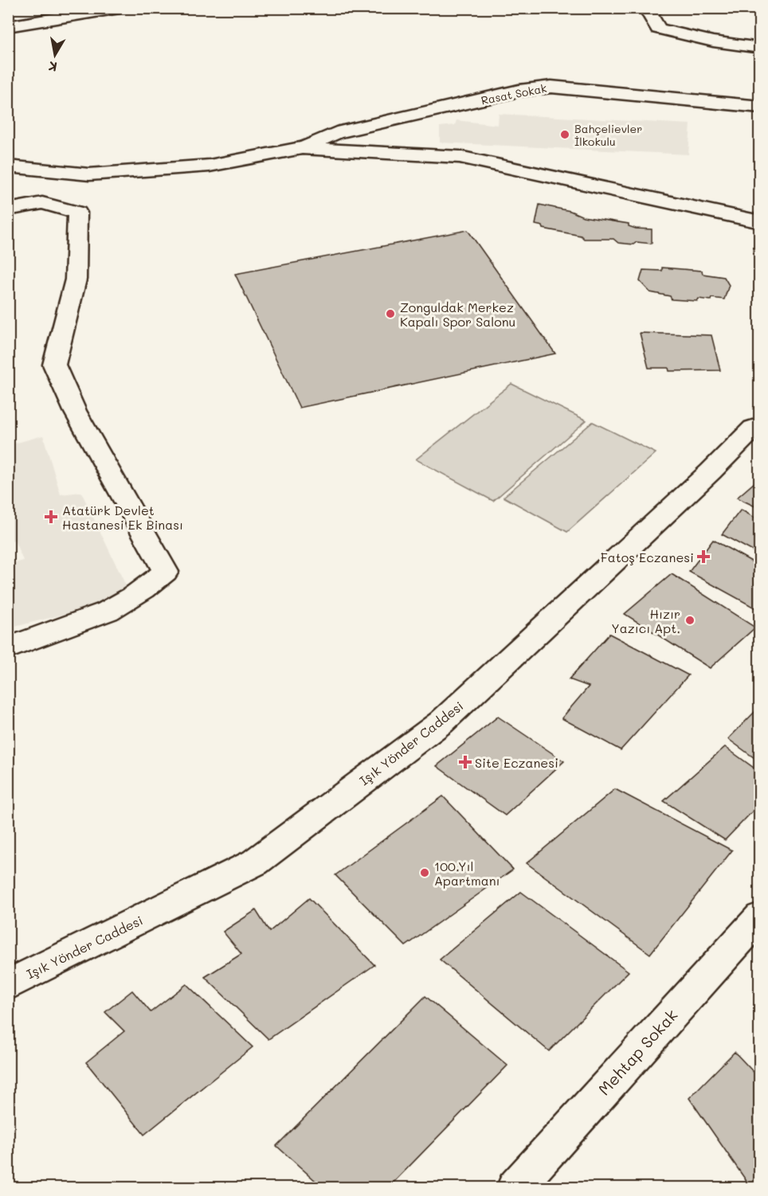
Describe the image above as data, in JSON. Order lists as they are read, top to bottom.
{
  "streets": {
    "street": ["Rasat Sokak", "Işık Yönder Caddesi", "Mehtap Sokak"]
  },
  "places": {
    "other": [
      "Bahçelievler İlkokulu",
      "Zonguldak Merkez Kapalı Spor Salonu",
      "Hızır Yazıcı Apt.",
      "100.Yıl Apartmanı"
    ],
    "health": ["Atatürk Devlet Hastanesi Ek Binası", "Fatoş Eczanesi", "Site Eczanesi"]
  },
  "north": "bottom"
}
